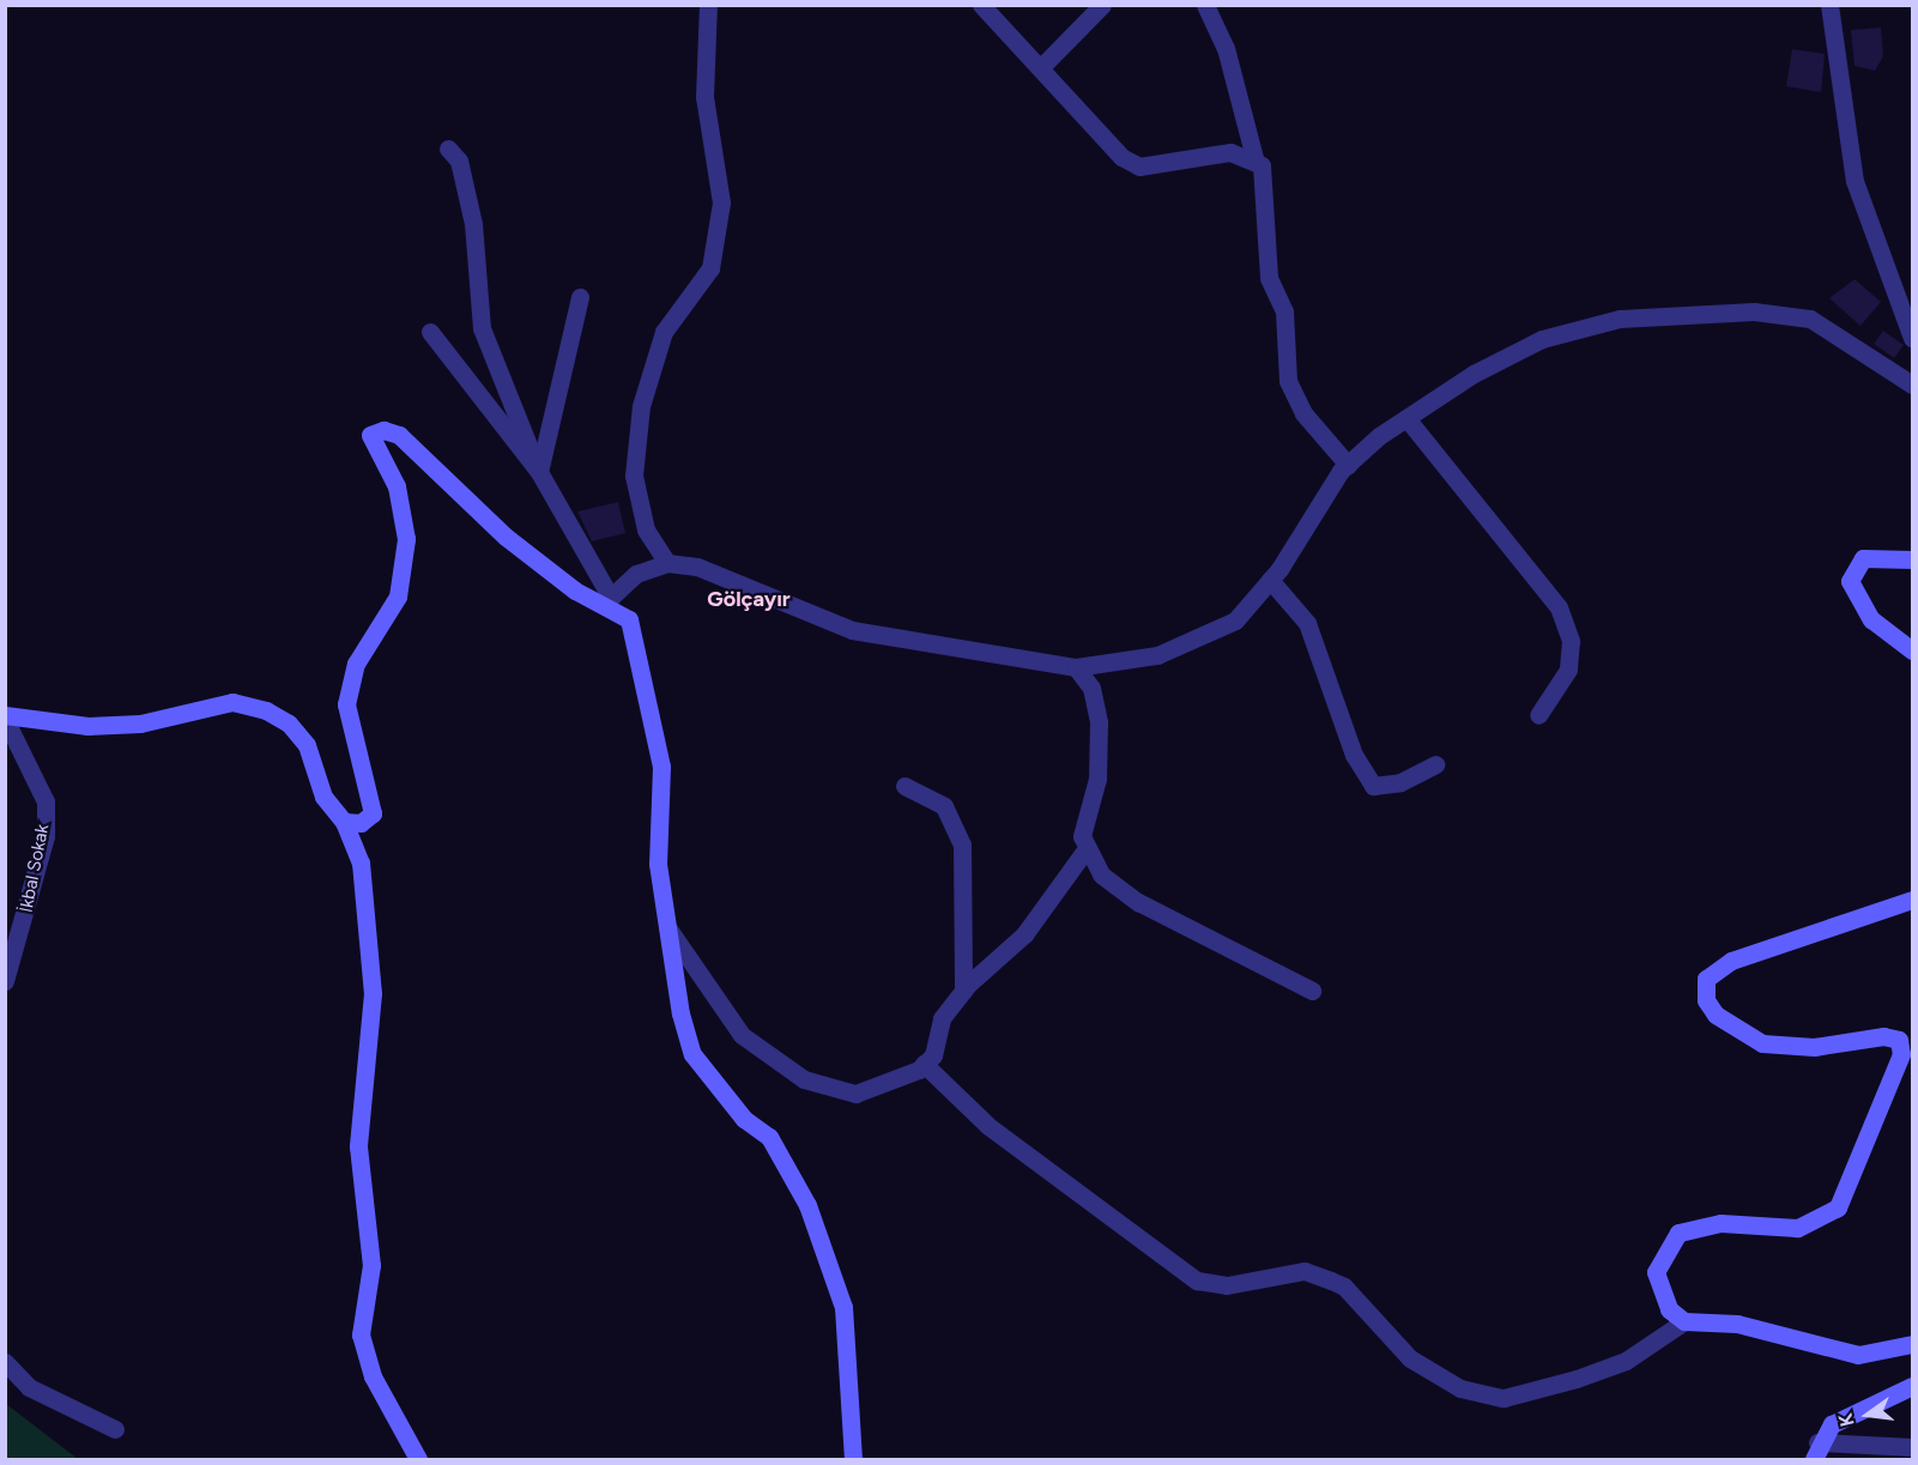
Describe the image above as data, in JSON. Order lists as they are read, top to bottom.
{
  "streets": {
    "street": ["İkbal Sokak"]
  },
  "districts": ["Gölçayır"],
  "north": "left"
}
